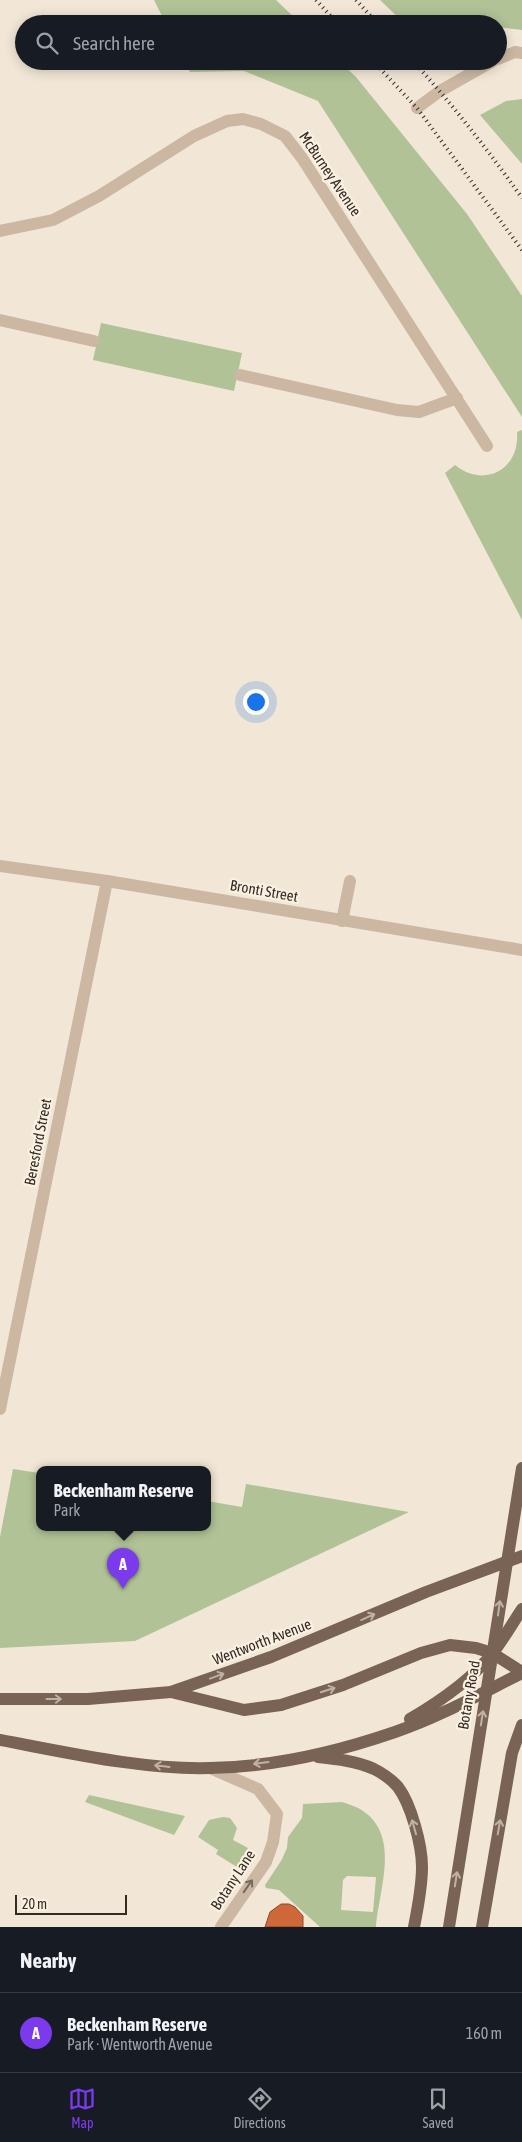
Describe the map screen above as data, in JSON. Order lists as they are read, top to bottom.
{
  "streets": {
    "main road": ["Wentworth Avenue", "Botany Road"],
    "street": [
      "McBurney Avenue",
      "Bronti Street",
      "Beresford Street",
      "Botany Lane"
    ]
  },
  "crossings": [
    ["Bronti Street", "Beresford Street"],
    ["Wentworth Avenue", "Botany Road"]
  ],
  "scale_bar": "20 m",
  "page": {
    "search": "Search here",
    "popup": ["Beckenham Reserve", "Park"],
    "pins": "A",
    "scale": "20 m",
    "heading": "Nearby",
    "list": [
      {
        "mark": "A",
        "name": "Beckenham Reserve",
        "note": "Park · Wentworth Avenue",
        "value": "160 m"
      }
    ],
    "nav": ["Map", "Directions", "Saved"]
  }
}
